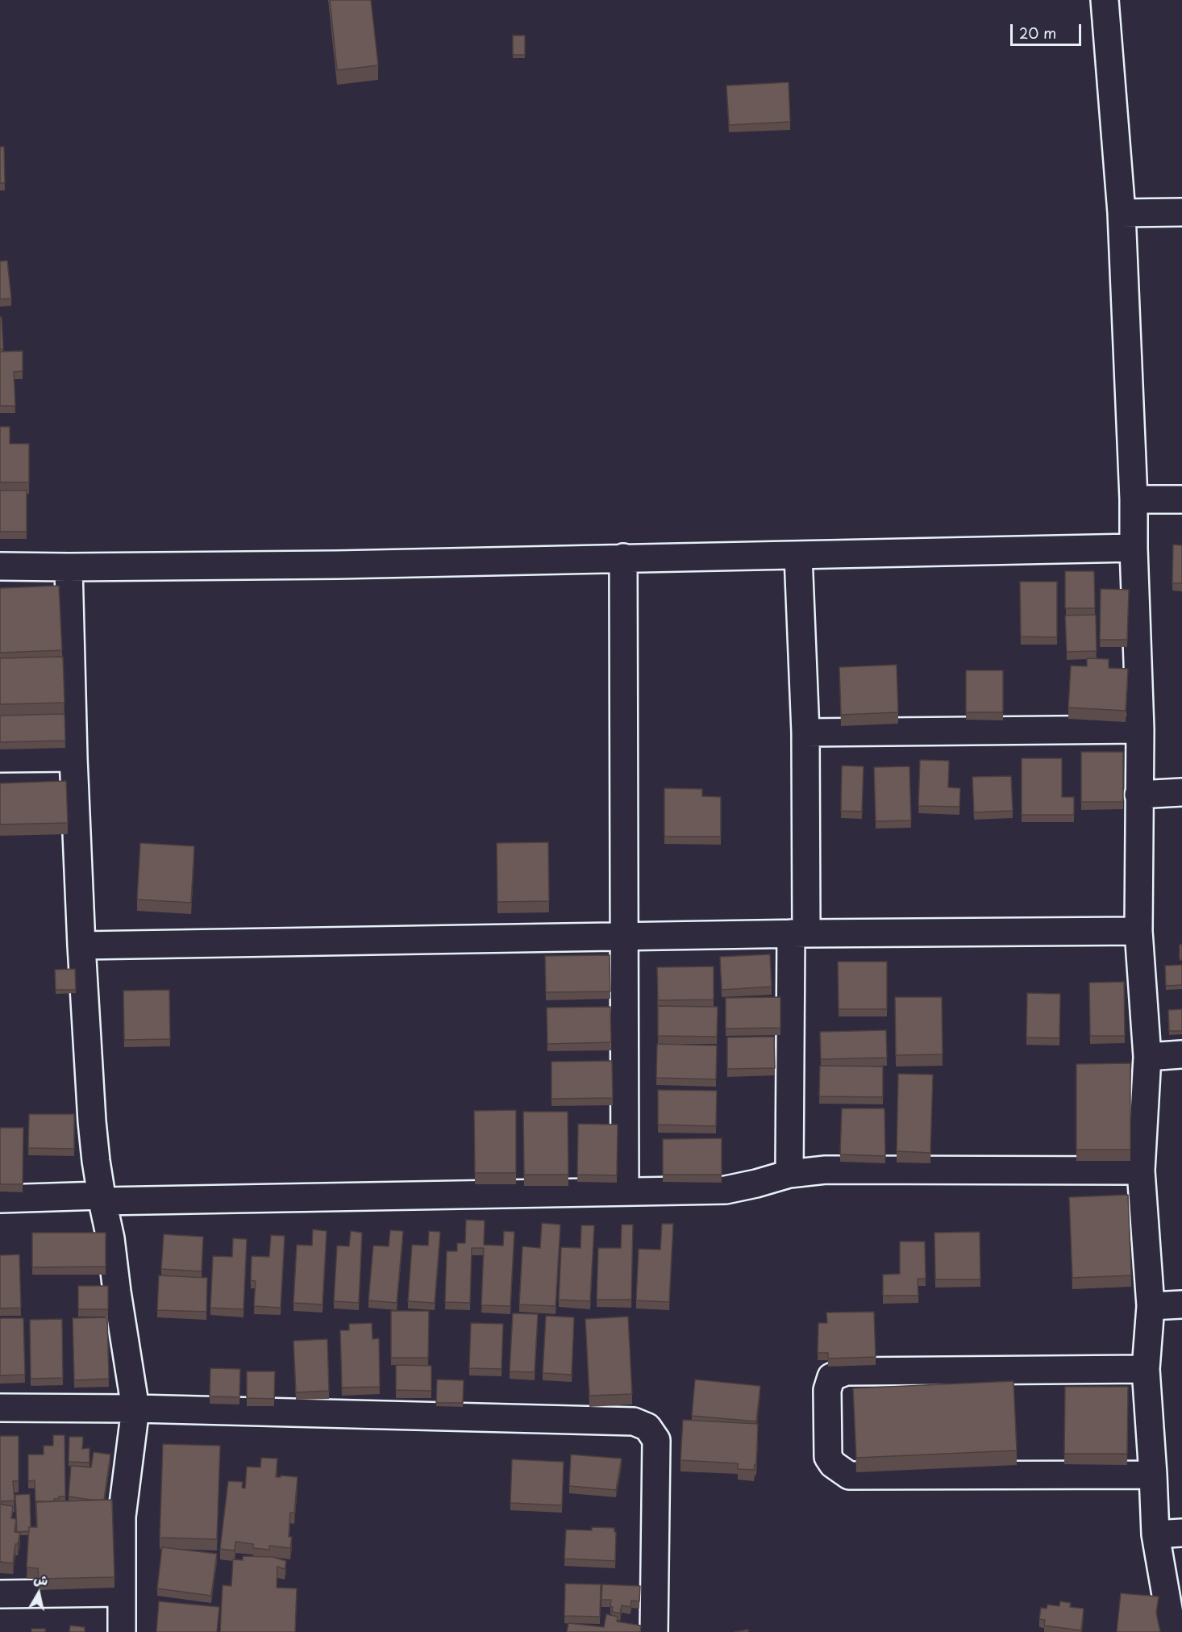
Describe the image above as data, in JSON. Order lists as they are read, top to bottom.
{
  "scale_bar": "20 m",
  "north": "top"
}
